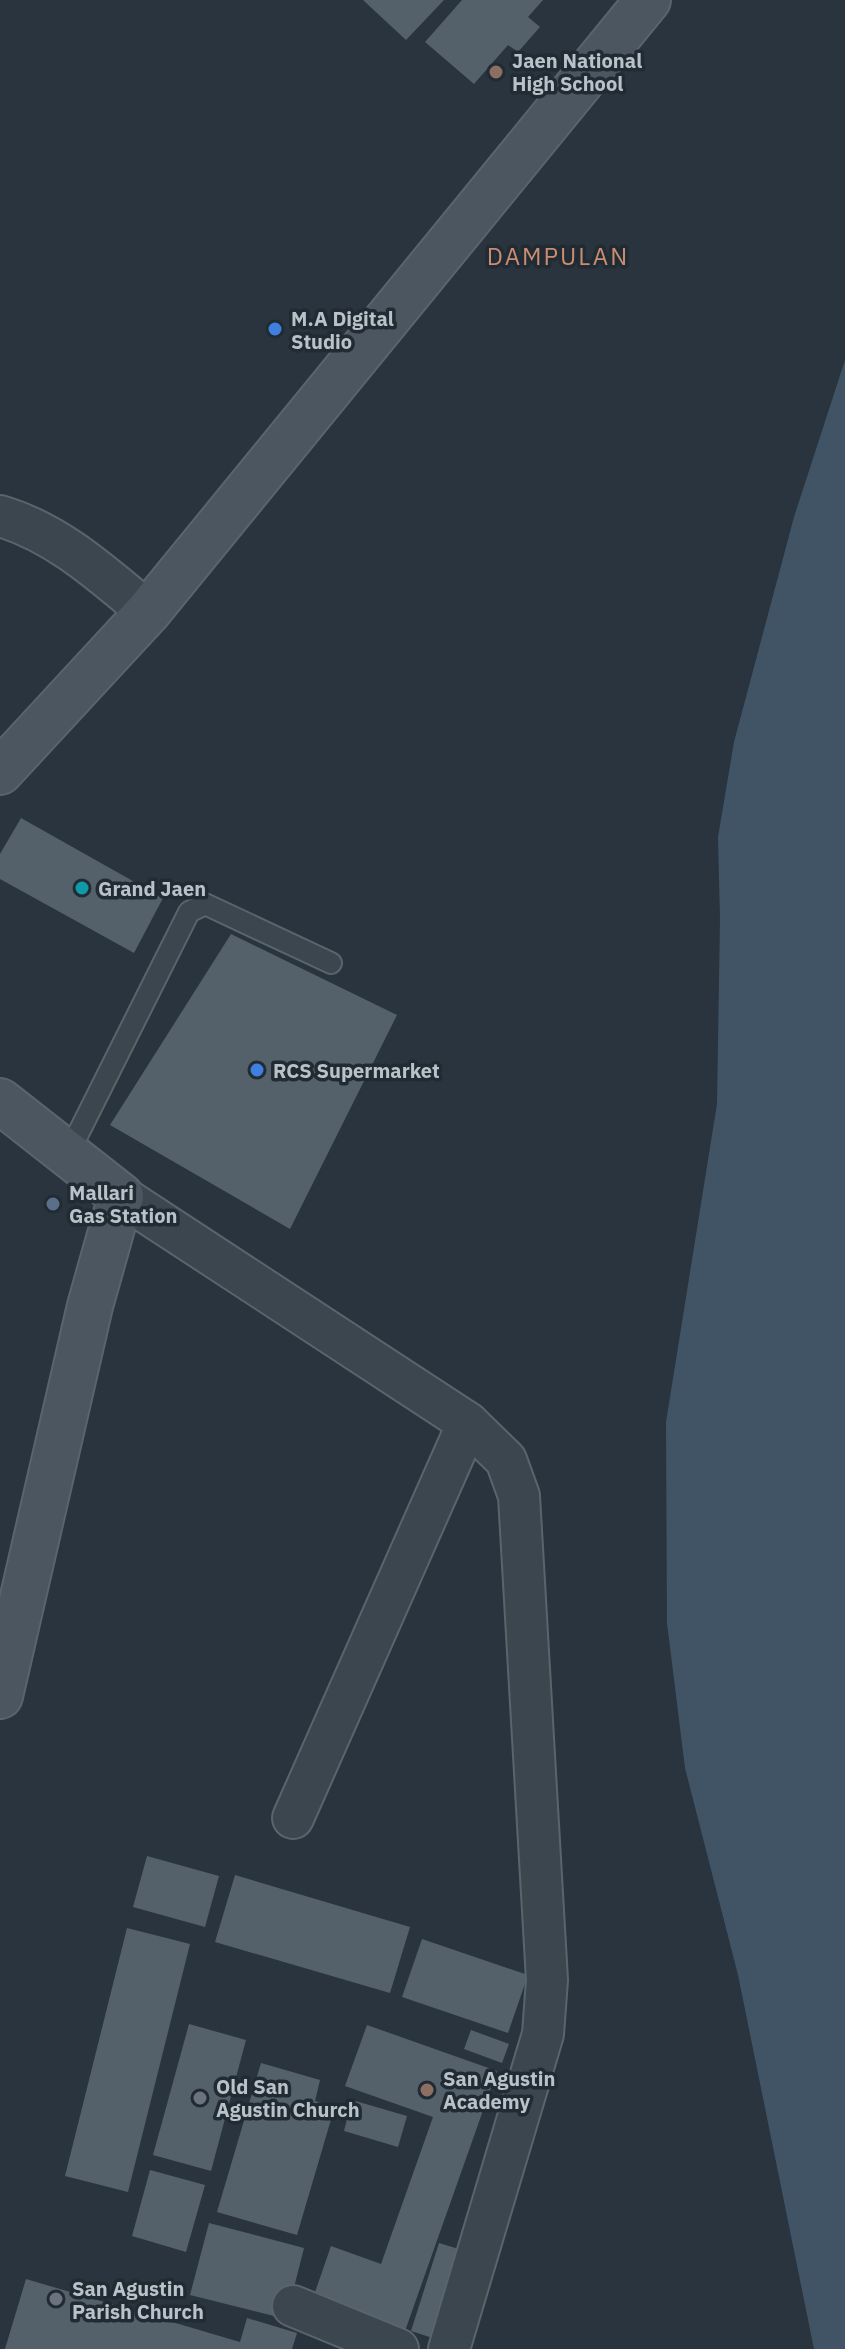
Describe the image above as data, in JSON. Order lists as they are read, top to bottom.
{
  "districts": ["DAMPULAN"],
  "places": [
    "Jaen National High School",
    "M.A Digital Studio",
    "Grand Jaen",
    "RCS Supermarket",
    "Mallari Gas Station",
    "San Agustin Academy",
    "Old San Agustin Church",
    "San Agustin Parish Church"
  ]
}
